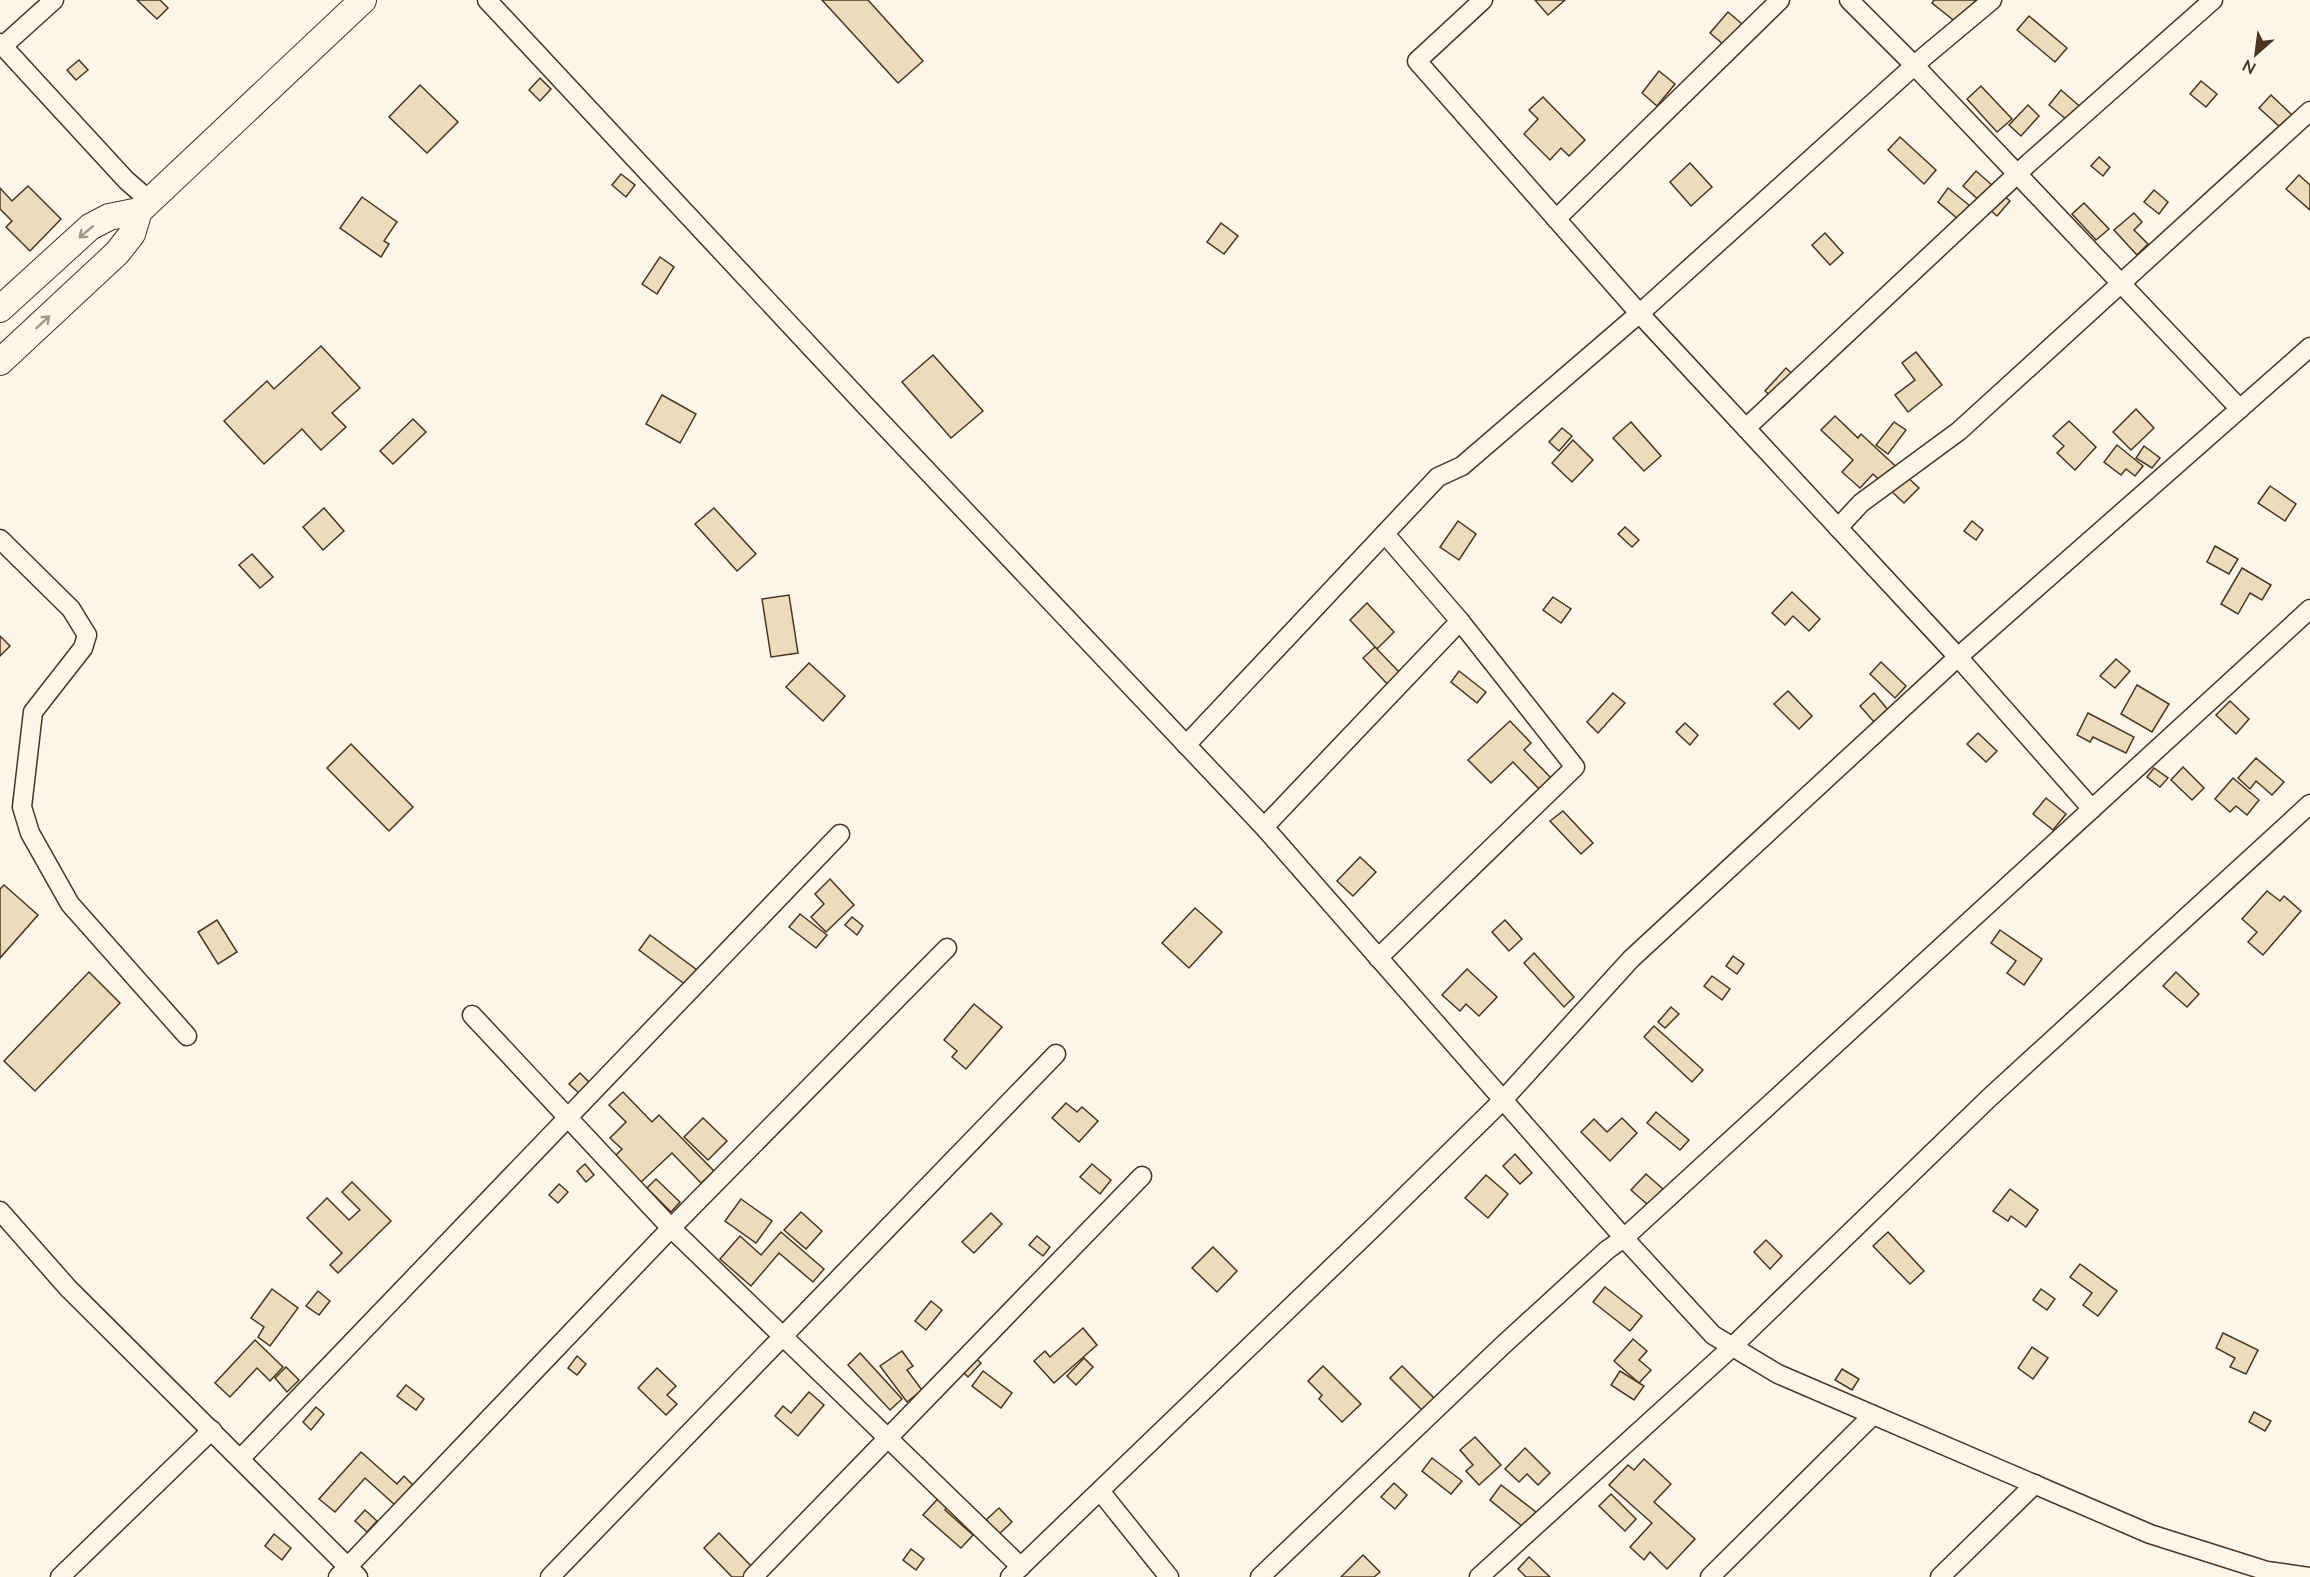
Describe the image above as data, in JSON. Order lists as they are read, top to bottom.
{
  "north": "bottom left"
}
